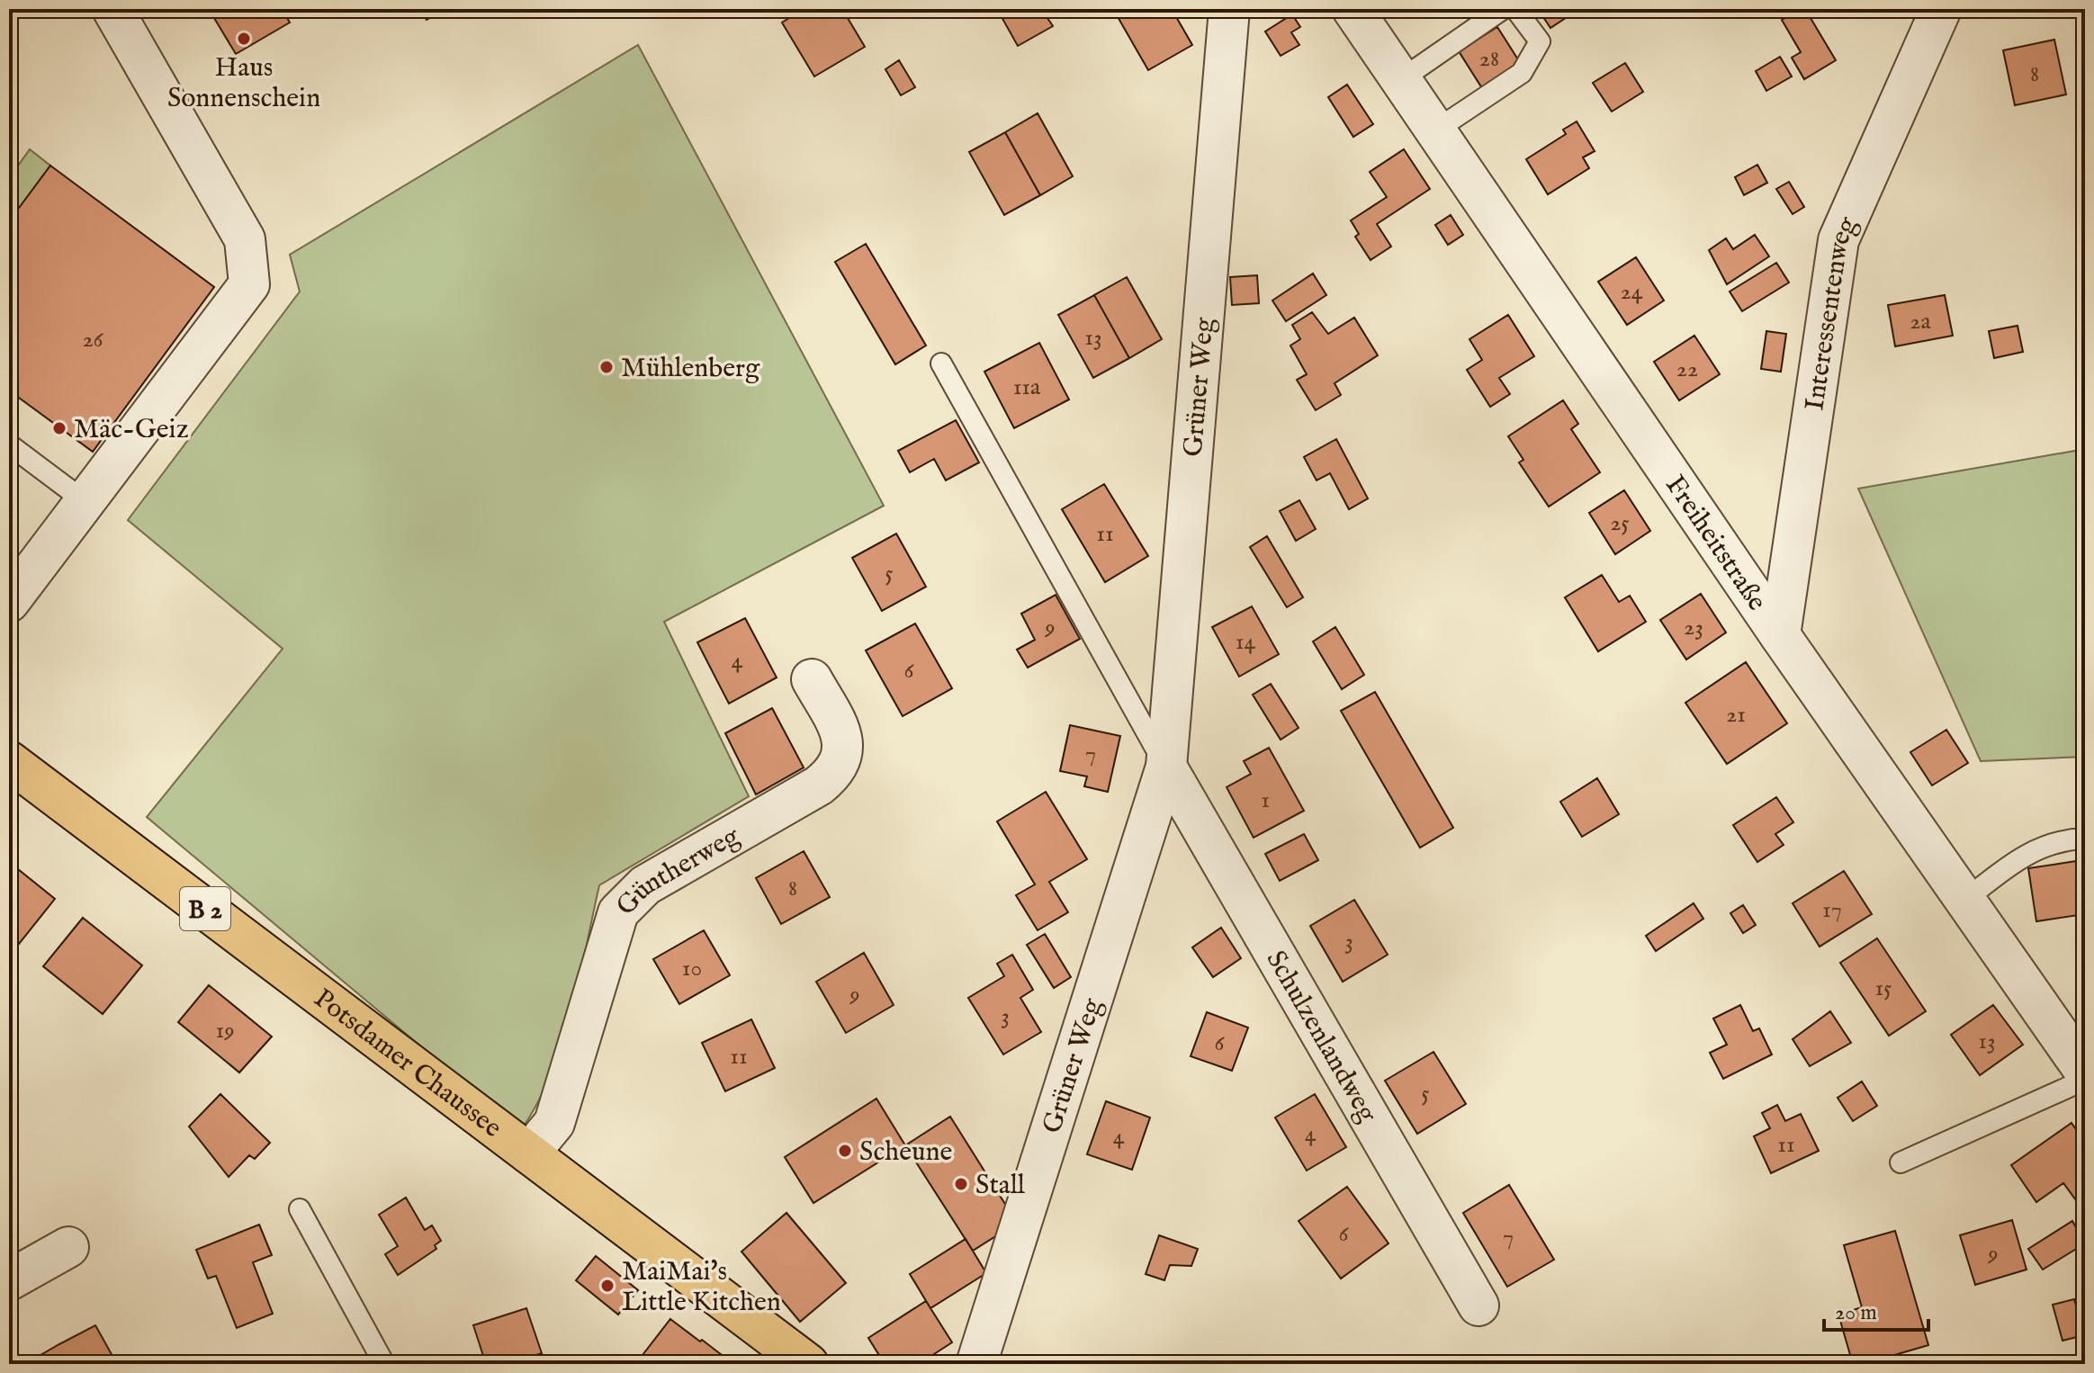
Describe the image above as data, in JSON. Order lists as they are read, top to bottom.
{
  "streets": {
    "main road": ["B 2", "Potsdamer Chaussee"],
    "street": [
      "Interessentenweg",
      "Grüner Weg",
      "Freiheitstraße",
      "Güntherweg",
      "Schulzenlandweg"
    ]
  },
  "crossings": [
    ["Interessentenweg", "Freiheitstraße"],
    ["Grüner Weg", "Schulzenlandweg"],
    ["Güntherweg", "Potsdamer Chaussee"]
  ],
  "places": [
    "Haus Sonnenschein",
    "Mühlenberg",
    "Mäc-Geiz",
    "Scheune",
    "Stall",
    "MaiMai's Little Kitchen"
  ],
  "house_numbers": [
    "28",
    "8",
    "24",
    "2a",
    "13",
    "26",
    "22",
    "11a",
    "25",
    "11",
    "5",
    "9",
    "23",
    "14",
    "4",
    "6",
    "21",
    "7",
    "1",
    "8",
    "17",
    "3",
    "10",
    "15",
    "9",
    "3",
    "19",
    "13",
    "6",
    "11",
    "5",
    "4",
    "4",
    "11",
    "6",
    "7",
    "9"
  ],
  "scale_bar": "20 m"
}
